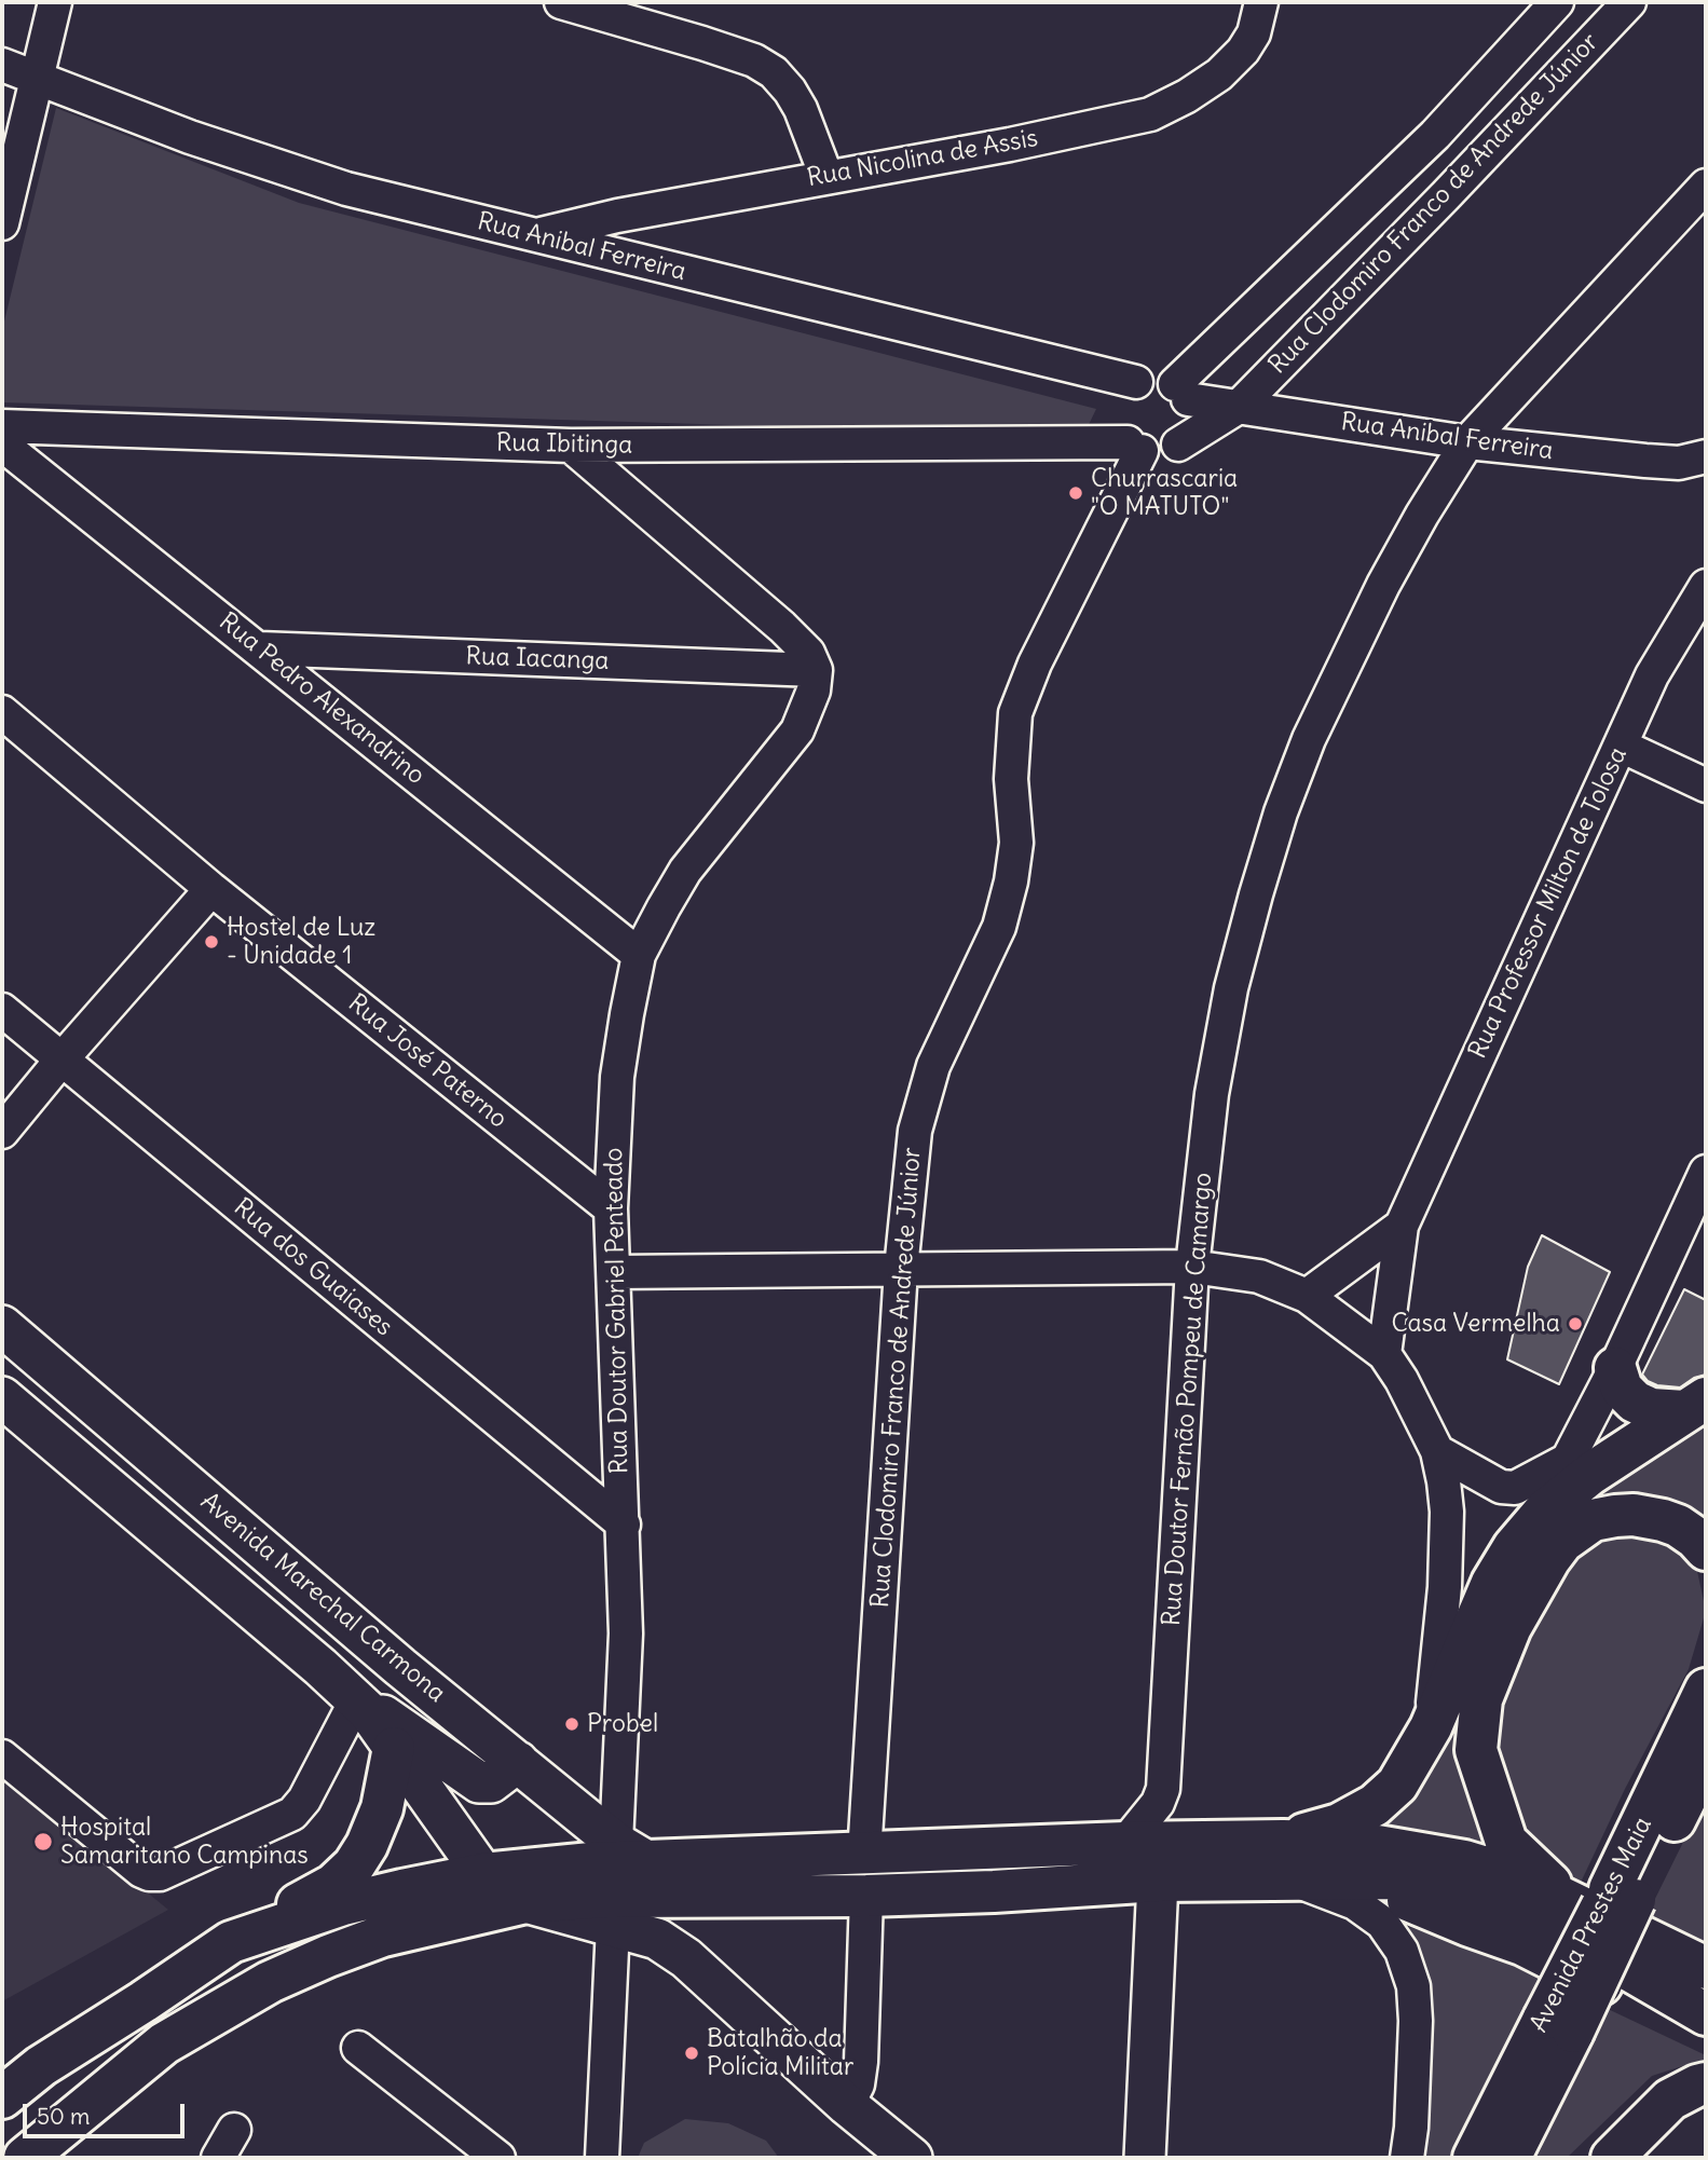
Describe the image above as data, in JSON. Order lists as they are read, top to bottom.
{
  "streets": {
    "highway": ["Avenida Prestes Maia"],
    "main road": ["Avenida Marechal Carmona"],
    "street": [
      "Rua Nicolina de Assis",
      "Rua Clodomiro Franco de Andrede Júnior",
      "Rua Anibal Ferreira",
      "Rua Ibitinga",
      "Rua Iacanga",
      "Rua Pedro Alexandrino",
      "Rua Professor Milton de Tolosa",
      "Rua José Paterno",
      "Rua dos Guaiases",
      "Rua Doutor Gabriel Penteado",
      "Rua Doutor Fernão Pompeu de Camargo"
    ]
  },
  "crossings": [
    ["Rua Nicolina de Assis", "Rua Anibal Ferreira"],
    ["Rua Clodomiro Franco de Andrede Júnior", "Rua Anibal Ferreira"],
    ["Rua Clodomiro Franco de Andrede Júnior", "Rua Ibitinga"],
    ["Rua Anibal Ferreira", "Rua Ibitinga"],
    ["Rua Anibal Ferreira", "Rua Doutor Fernão Pompeu de Camargo"],
    ["Rua Iacanga", "Rua Pedro Alexandrino"],
    ["Rua Iacanga", "Rua Doutor Gabriel Penteado"],
    ["Rua Pedro Alexandrino", "Rua Doutor Gabriel Penteado"],
    ["Rua José Paterno", "Rua Doutor Gabriel Penteado"],
    ["Rua dos Guaiases", "Rua Doutor Gabriel Penteado"],
    ["Rua Doutor Gabriel Penteado", "Avenida Marechal Carmona"]
  ],
  "places": [
    "Churrascaria \"O MATUTO\"",
    "Hostel de Luz - Unidade 1",
    "Casa Vermelha",
    "Probel",
    "Hospital Samaritano Campinas",
    "Batalhão da Polícia Militar"
  ],
  "scale_bar": "50 m"
}
